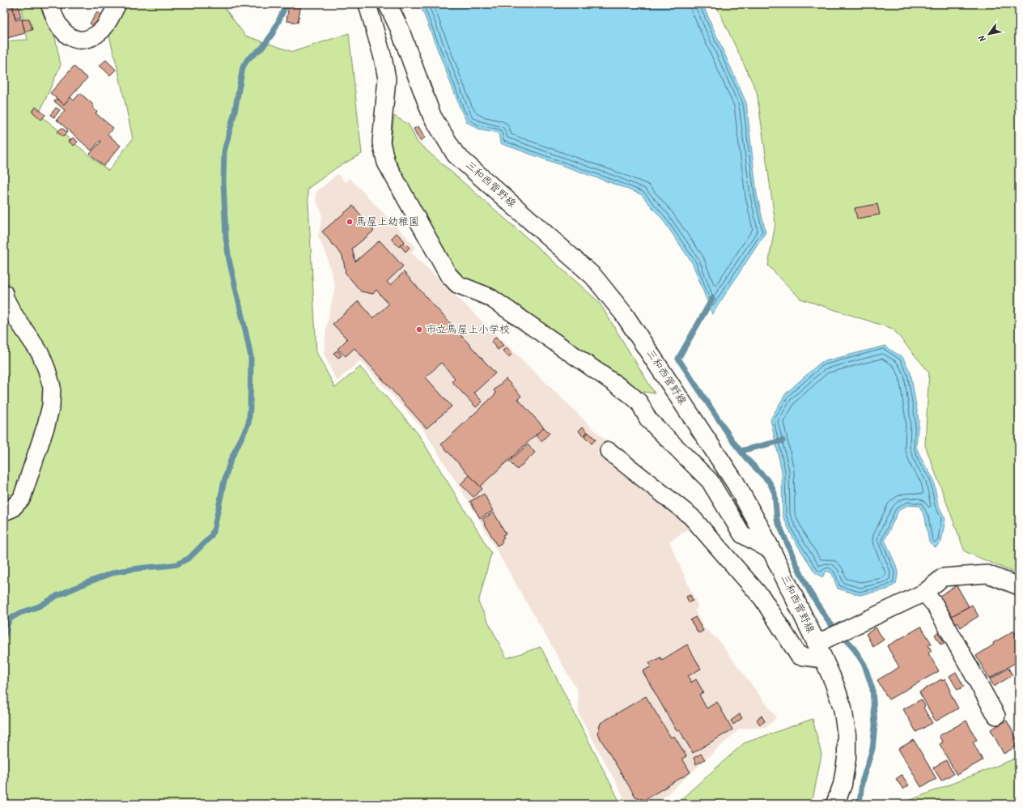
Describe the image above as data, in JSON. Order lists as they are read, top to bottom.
{
  "streets": {
    "main road": ["三和西菅野線"]
  },
  "places": ["馬屋上幼稚園", "市立馬屋上小学校"],
  "north": "bottom left"
}
